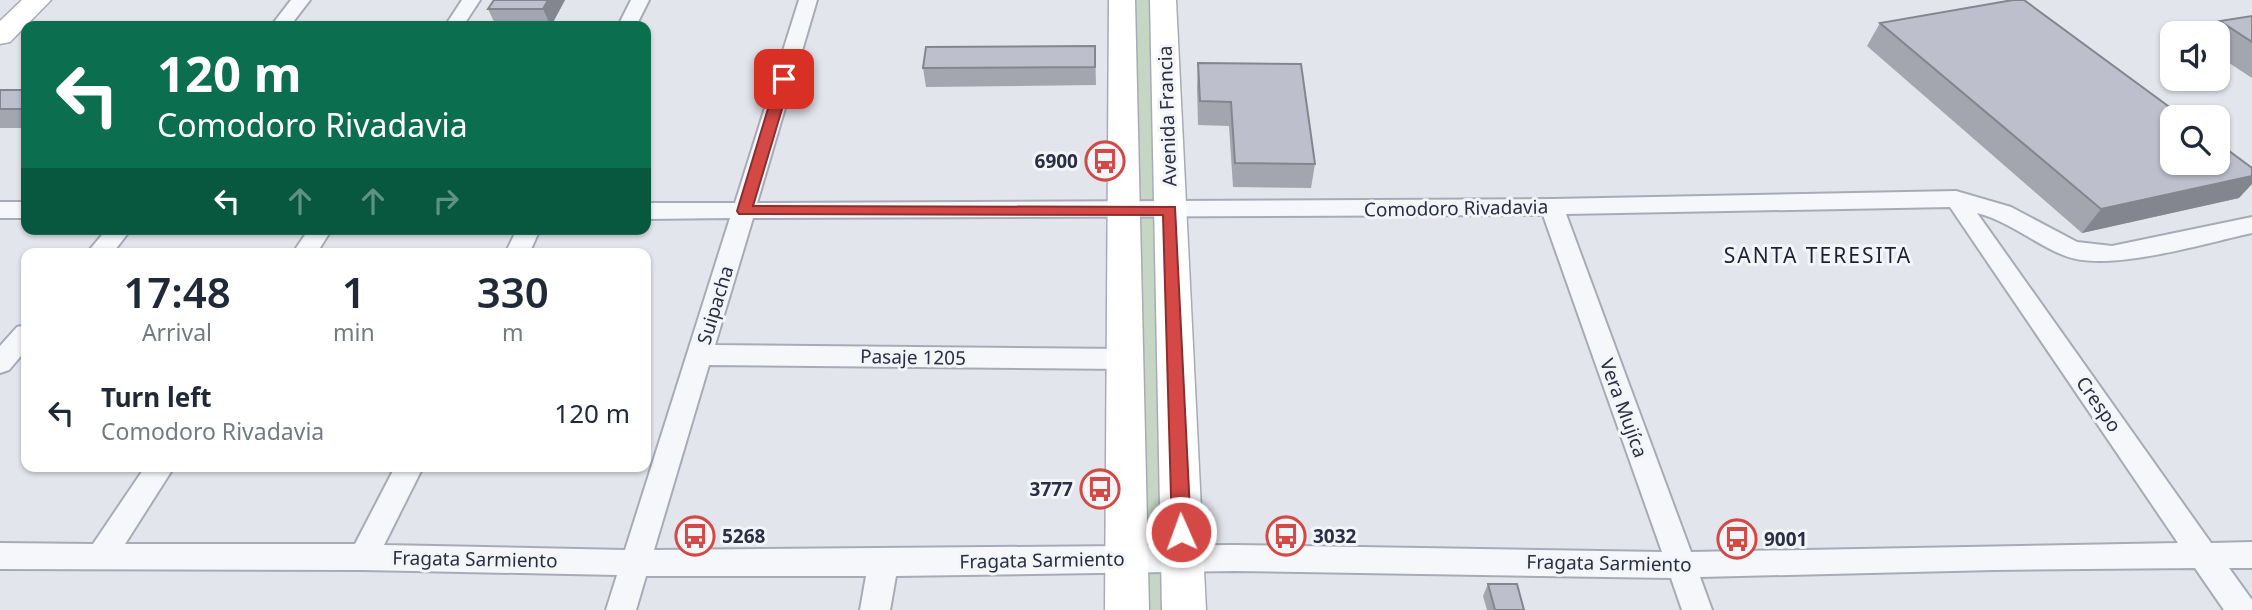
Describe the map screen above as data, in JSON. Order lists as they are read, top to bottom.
{
  "streets": {
    "main road": ["Avenida Francia"],
    "street": [
      "Comodoro Rivadavia",
      "Suipacha",
      "Pasaje 1205",
      "Crespo",
      "Vera Mujíca",
      "Fragata Sarmiento"
    ]
  },
  "crossings": [
    ["Avenida Francia", "Comodoro Rivadavia"],
    ["Avenida Francia", "Fragata Sarmiento"],
    ["Comodoro Rivadavia", "Suipacha"],
    ["Comodoro Rivadavia", "Crespo"],
    ["Comodoro Rivadavia", "Vera Mujíca"],
    ["Suipacha", "Pasaje 1205"],
    ["Suipacha", "Fragata Sarmiento"],
    ["Crespo", "Fragata Sarmiento"],
    ["Vera Mujíca", "Fragata Sarmiento"]
  ],
  "districts": ["SANTA TERESITA"],
  "places": {
    "bus stop": [
      "6900",
      "3777",
      "5268",
      "3032",
      "9001"
    ]
  },
  "page": {
    "turn": ["120 m", "Comodoro Rivadavia"],
    "eta": [
      "17:48",
      "Arrival",
      "1",
      "min",
      "330",
      "m"
    ],
    "list": [
      {
        "name": "Turn left",
        "note": "Comodoro Rivadavia",
        "value": "120 m"
      }
    ]
  }
}
